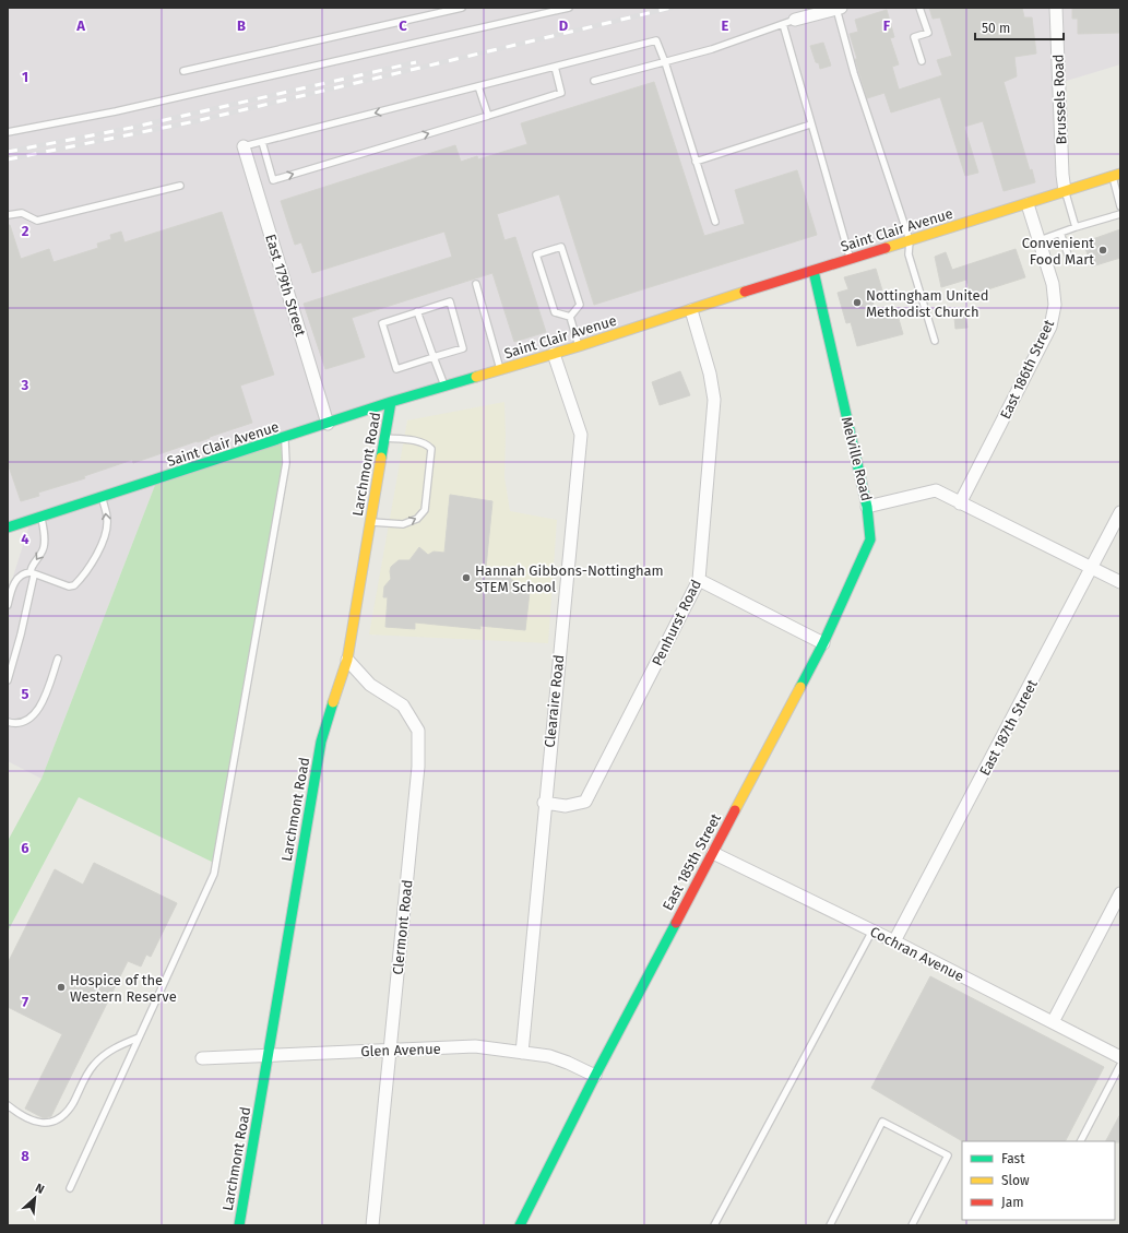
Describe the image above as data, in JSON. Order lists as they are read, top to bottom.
{
  "streets": {
    "street": [
      "Brussels Road",
      "Saint Clair Avenue",
      "East 179th Street",
      "East 186th Street",
      "Melville Road",
      "Larchmont Road",
      "Penhurst Road",
      "Clearaire Road",
      "East 187th Street",
      "East 185th Street",
      "Clermont Road",
      "Cochran Avenue",
      "Glen Avenue"
    ]
  },
  "crossings": [
    ["Brussels Road", "Saint Clair Avenue"],
    ["Saint Clair Avenue", "East 179th Street"],
    ["Saint Clair Avenue", "East 186th Street"],
    ["Saint Clair Avenue", "Melville Road"],
    ["Saint Clair Avenue", "Larchmont Road"],
    ["Saint Clair Avenue", "Penhurst Road"],
    ["Saint Clair Avenue", "Clearaire Road"],
    ["East 186th Street", "Melville Road"],
    ["Melville Road", "East 187th Street"],
    ["Melville Road", "East 185th Street"],
    ["Larchmont Road", "Clermont Road"],
    ["Larchmont Road", "Glen Avenue"],
    ["Penhurst Road", "Clearaire Road"],
    ["Clearaire Road", "Glen Avenue"],
    ["East 187th Street", "Cochran Avenue"],
    ["East 185th Street", "Cochran Avenue"],
    ["East 185th Street", "Glen Avenue"],
    ["Clermont Road", "Glen Avenue"]
  ],
  "places": [
    "Convenient Food Mart",
    "Nottingham United Methodist Church",
    "Hannah Gibbons-Nottingham STEM School",
    "Hospice of the Western Reserve"
  ],
  "legend": ["Fast", "Slow", "Jam"],
  "scale_bar": "50 m",
  "north": "top right",
  "grid": {
    "columns": [
      "A",
      "B",
      "C",
      "D",
      "E",
      "F"
    ],
    "rows": [
      "1",
      "2",
      "3",
      "4",
      "5",
      "6",
      "7",
      "8"
    ]
  }
}
